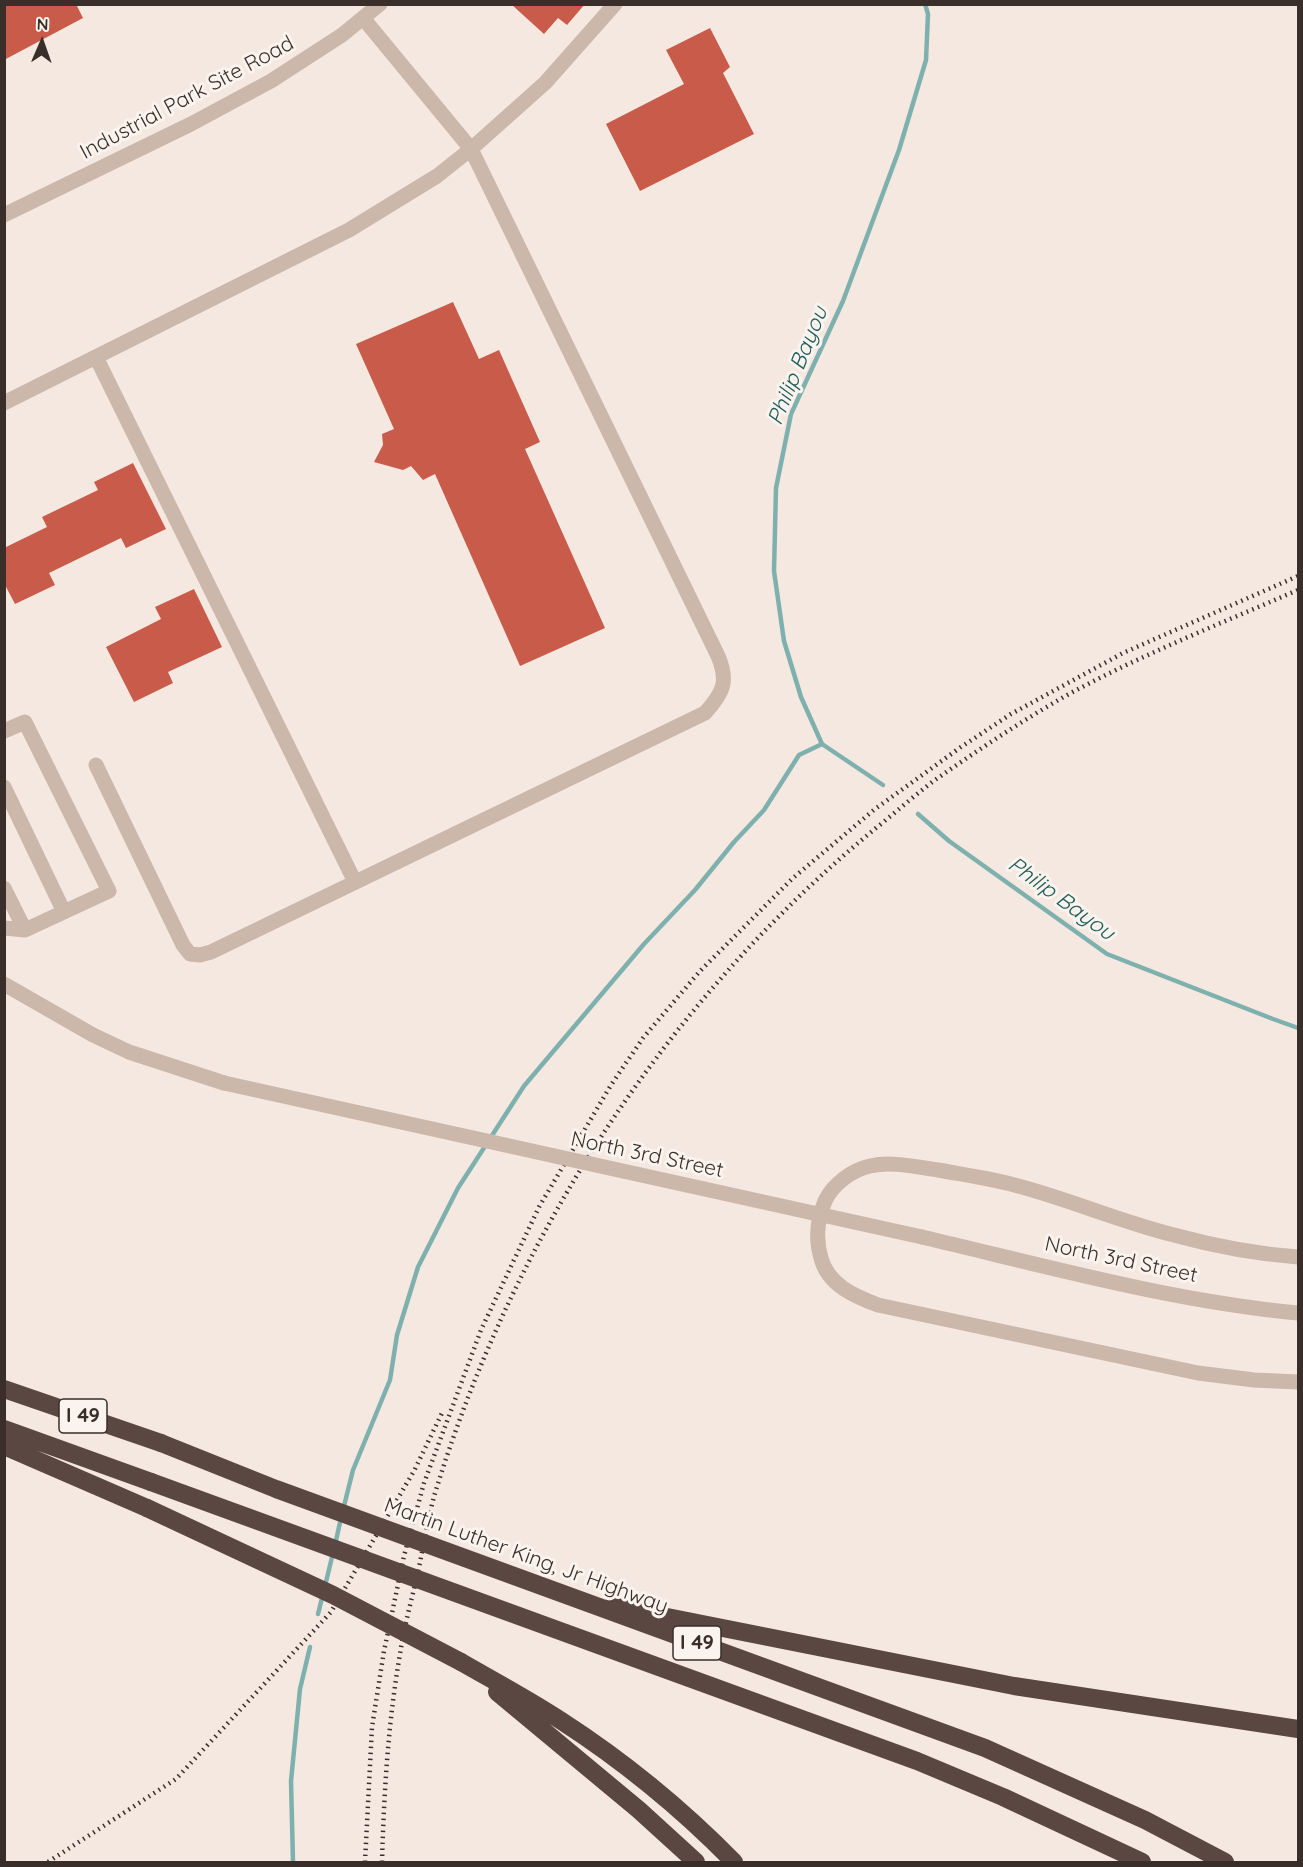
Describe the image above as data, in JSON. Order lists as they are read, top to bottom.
{
  "streets": {
    "highway": ["I 49", "Martin Luther King, Jr Highway"],
    "street": ["Industrial Park Site Road", "North 3rd Street"]
  },
  "water": ["Philip Bayou"],
  "north": "top"
}
